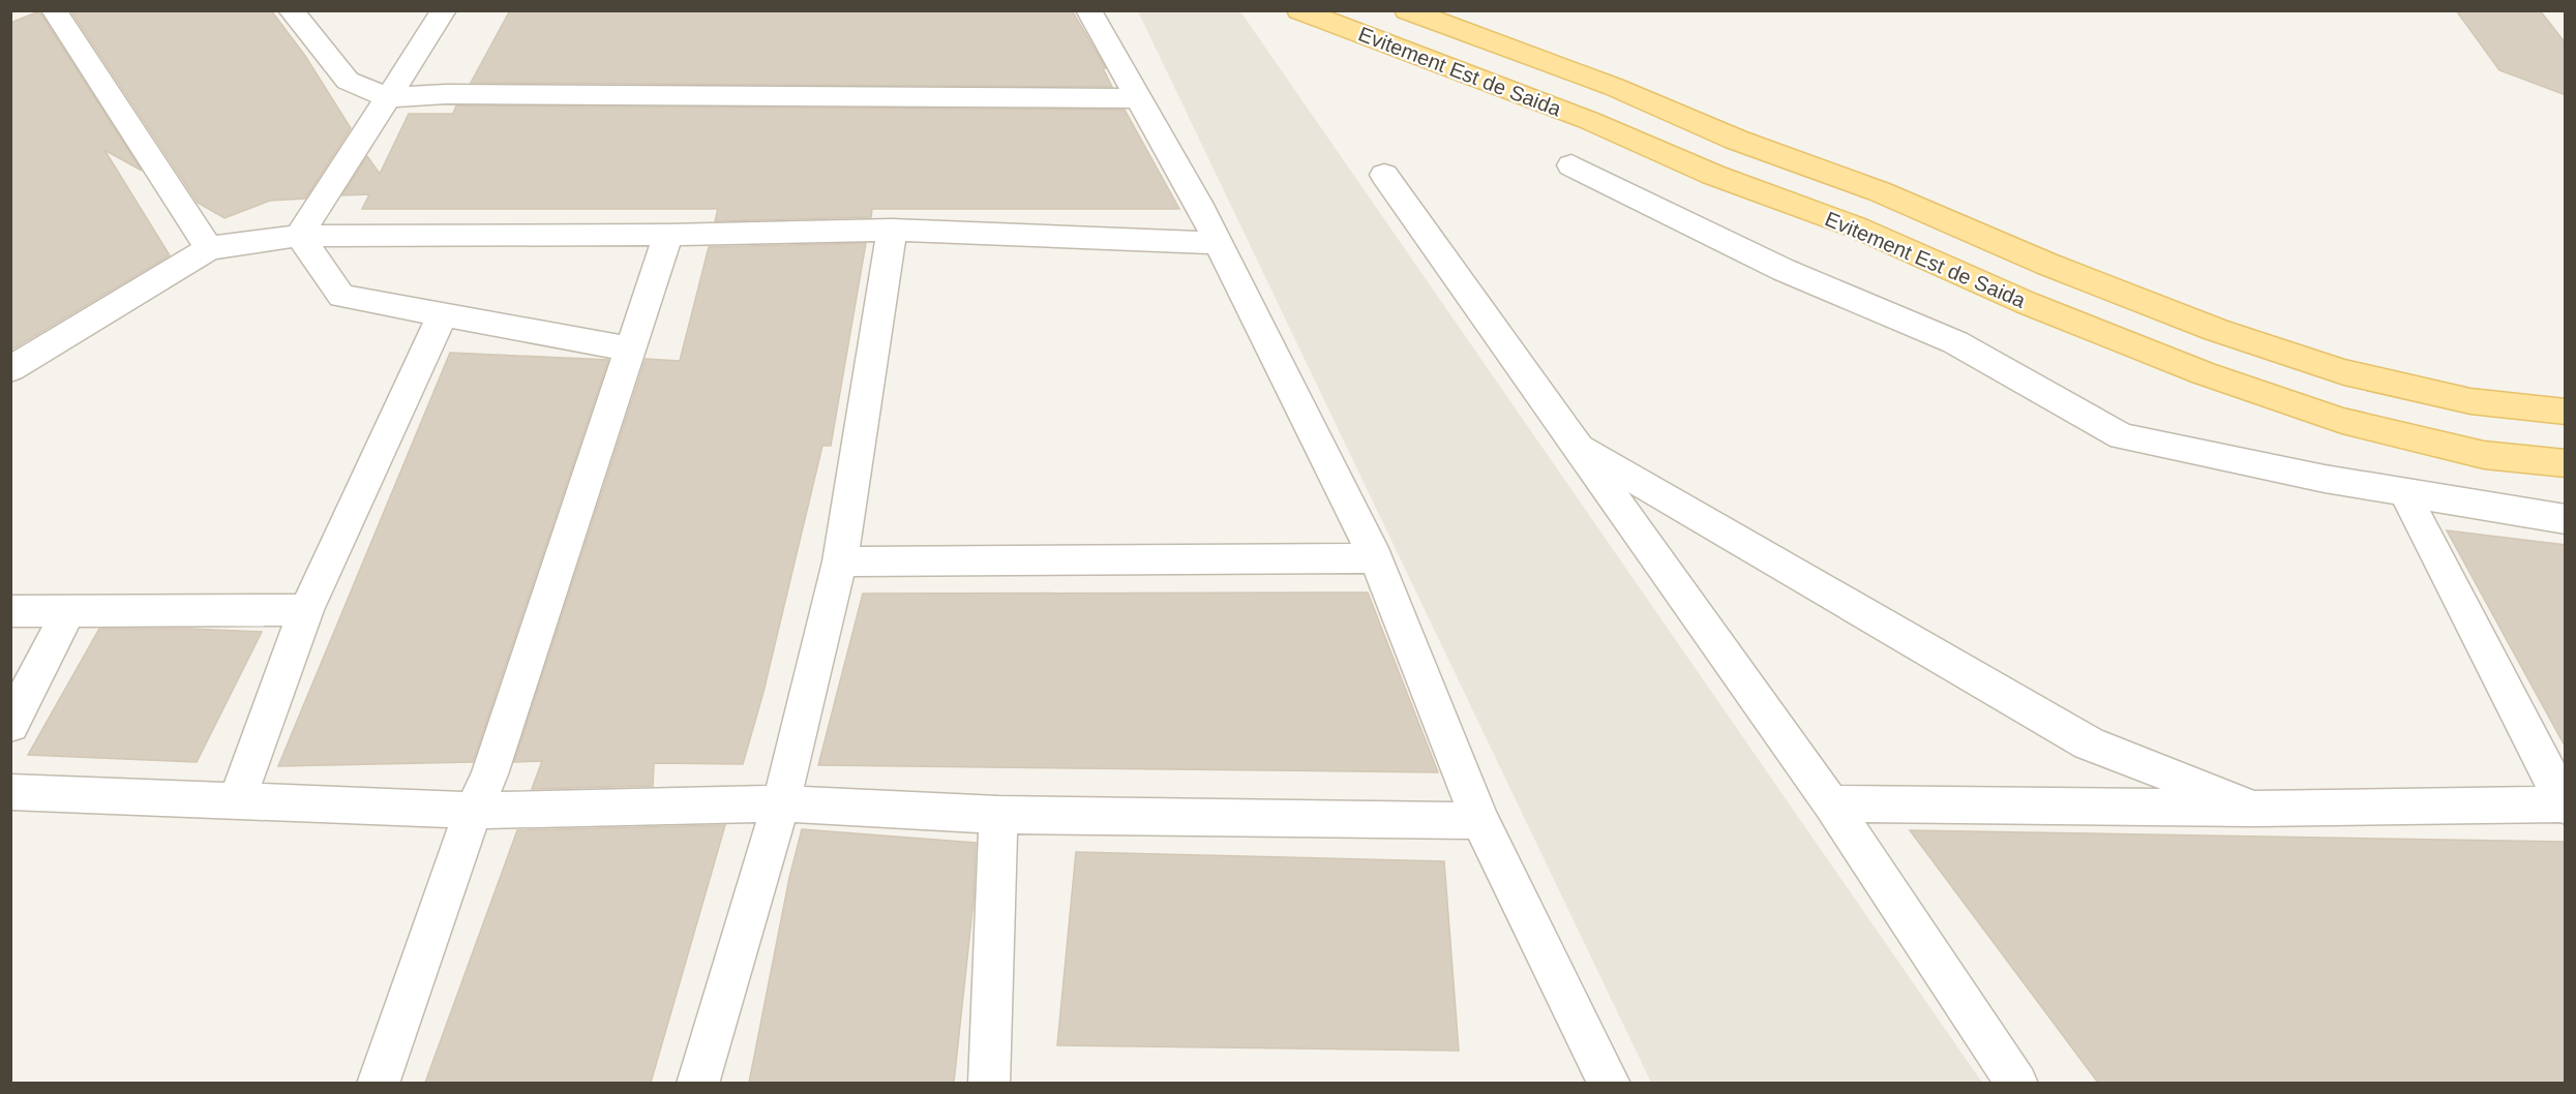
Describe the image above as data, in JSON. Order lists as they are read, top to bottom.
{
  "streets": {
    "main road": ["Evitement Est de Saida"]
  }
}
